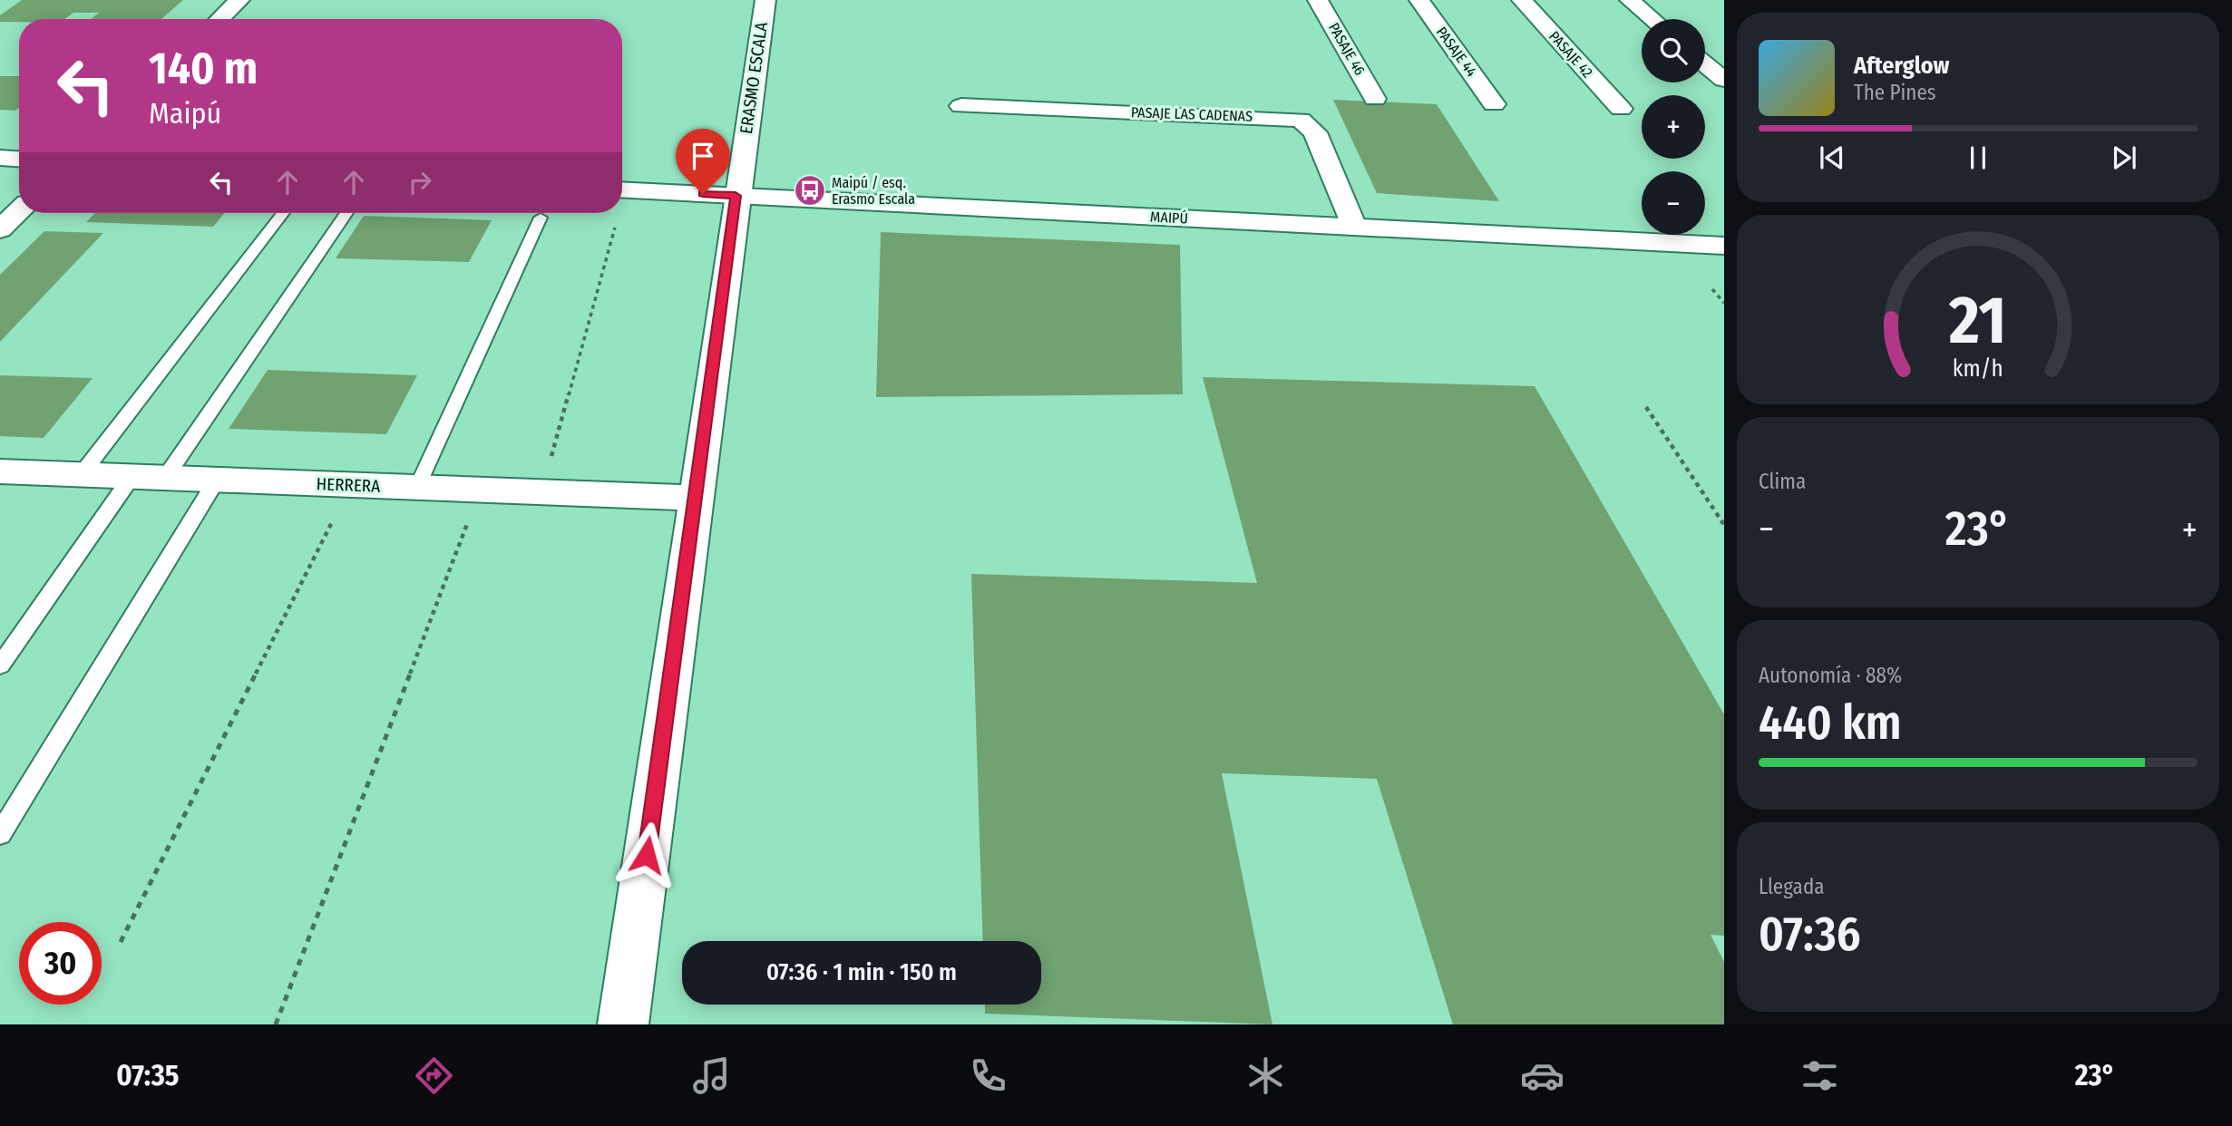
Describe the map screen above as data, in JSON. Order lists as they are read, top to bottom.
{
  "streets": {
    "street": [
      "PASAJE 46",
      "PASAJE 44",
      "PASAJE 42",
      "ERASMO ESCALA",
      "PASAJE LAS CADENAS",
      "MAIPÚ",
      "HERRERA"
    ]
  },
  "crossings": [
    ["ERASMO ESCALA", "MAIPÚ"],
    ["ERASMO ESCALA", "HERRERA"],
    ["PASAJE LAS CADENAS", "MAIPÚ"]
  ],
  "places": {
    "bus stop": ["Maipú / esq. Erasmo Escala"]
  },
  "page": {
    "map_buttons": ["+", "−"],
    "turn": ["140 m", "Maipú"],
    "song": ["Afterglow", "The Pines"],
    "tile": [
      "Clima",
      ["Autonomía · 88%", "440 km"],
      ["Llegada", "07:36"]
    ],
    "heat": ["−", "23°", "+"],
    "limit": "30",
    "trip": "07:36 · 1 min · 150 m",
    "tabs": ["07:35", "23°"],
    "gauge": ["21", "km/h"]
  }
}
